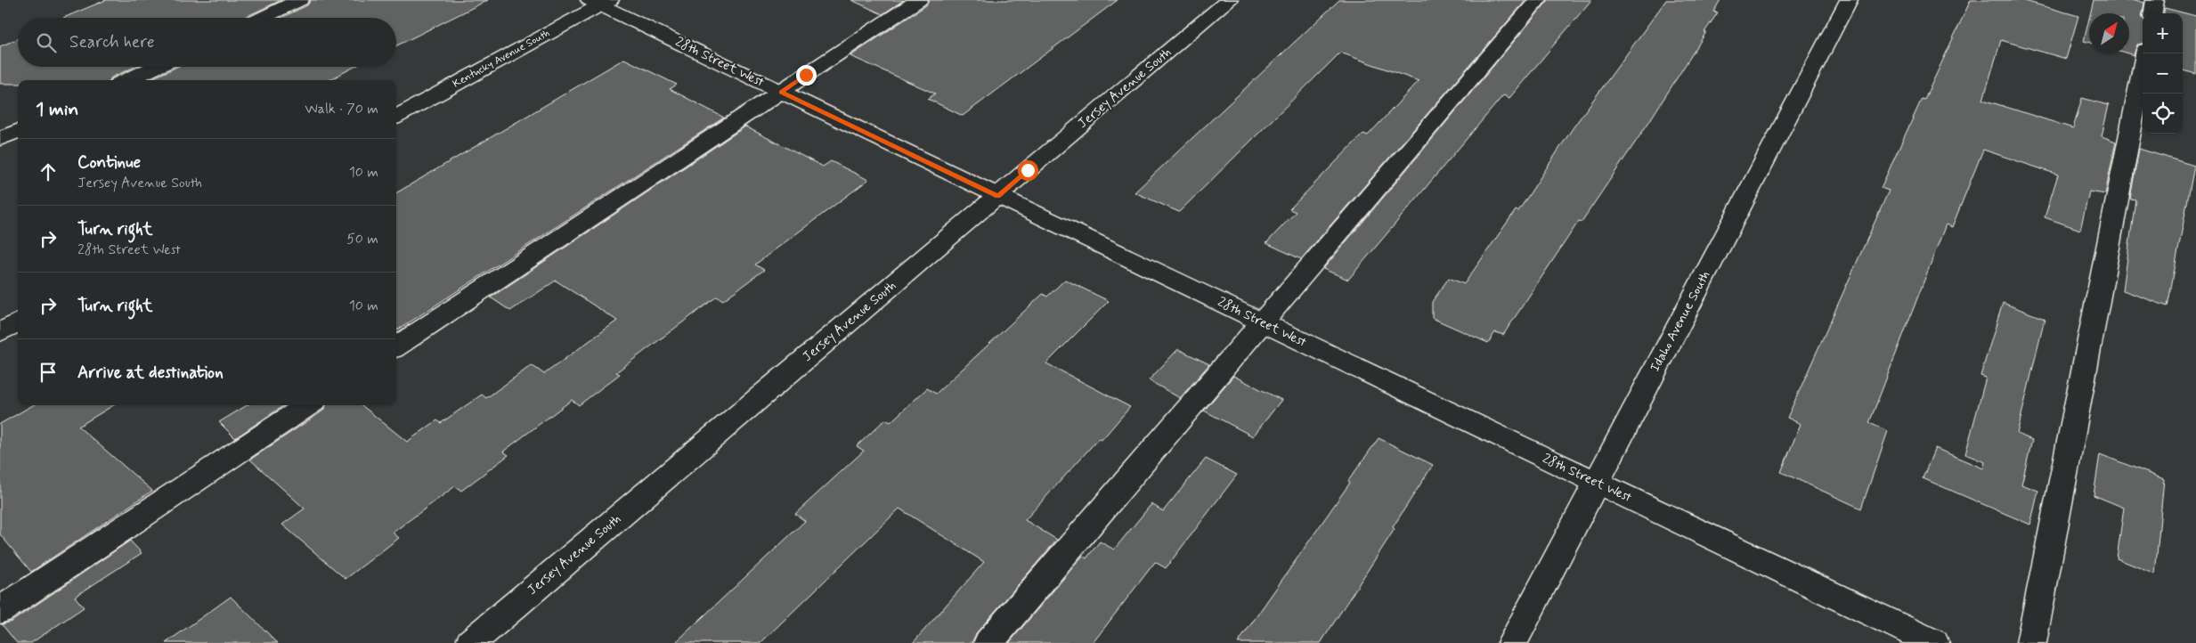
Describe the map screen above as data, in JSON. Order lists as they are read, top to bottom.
{
  "streets": {
    "street": [
      "Kentucky Avenue South",
      "28th Street West",
      "Jersey Avenue South",
      "Idaho Avenue South"
    ]
  },
  "crossings": [
    ["Kentucky Avenue South", "28th Street West"],
    ["28th Street West", "Jersey Avenue South"],
    ["28th Street West", "Idaho Avenue South"]
  ],
  "north": "top right",
  "page": {
    "map_buttons": ["+", "−"],
    "search": "Search here",
    "heading": ["1 min", "Walk · 70 m"],
    "list": [
      ["Continue", "Jersey Avenue South", "10 m"],
      ["Turn right", "28th Street West", "50 m"],
      ["Turn right", "10 m"],
      "Arrive at destination"
    ]
  }
}
